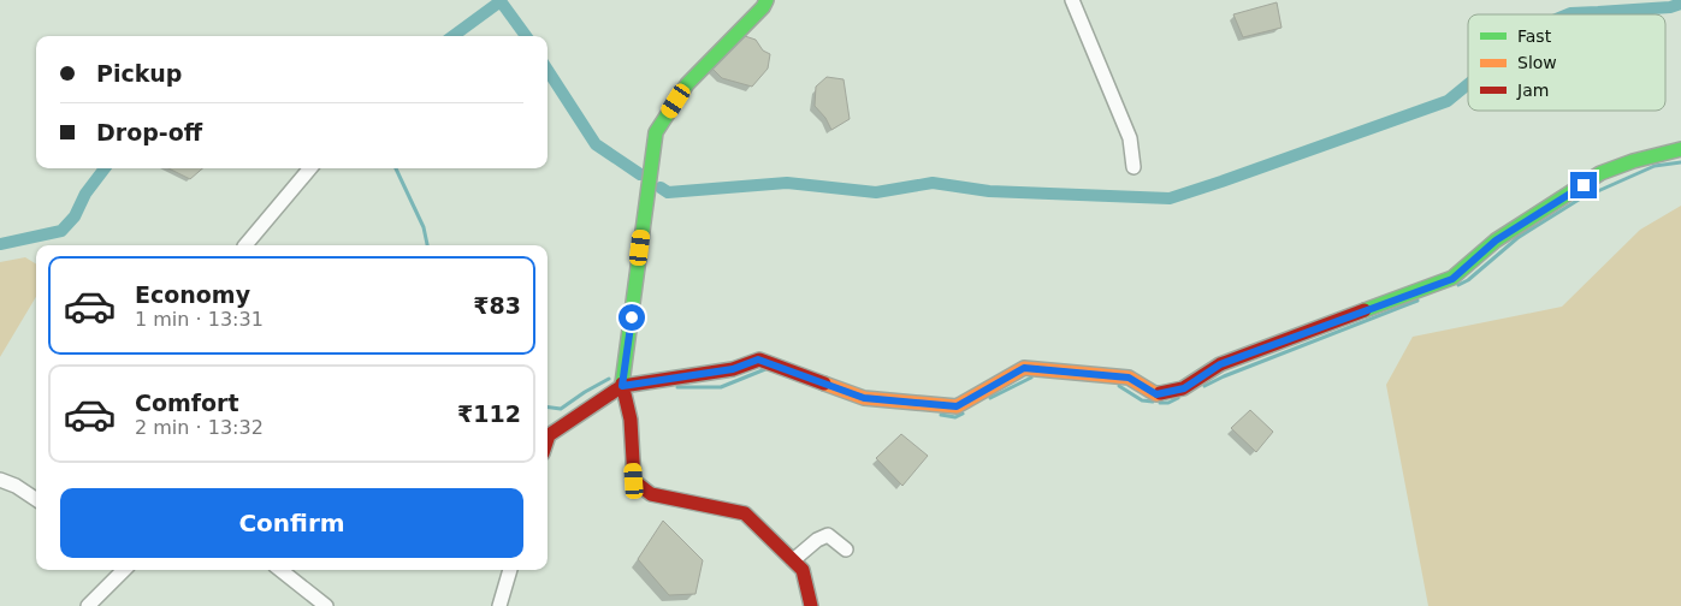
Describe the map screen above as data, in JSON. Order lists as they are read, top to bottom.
{
  "legend": ["Fast", "Slow", "Jam"],
  "page": {
    "banner": ["Pickup", "Drop-off"],
    "list": [
      {
        "name": "Economy",
        "note": "1 min · 13:31",
        "value": "₹83"
      },
      {
        "name": "Comfort",
        "note": "2 min · 13:32",
        "value": "₹112"
      }
    ],
    "buttons": "Confirm"
  }
}
